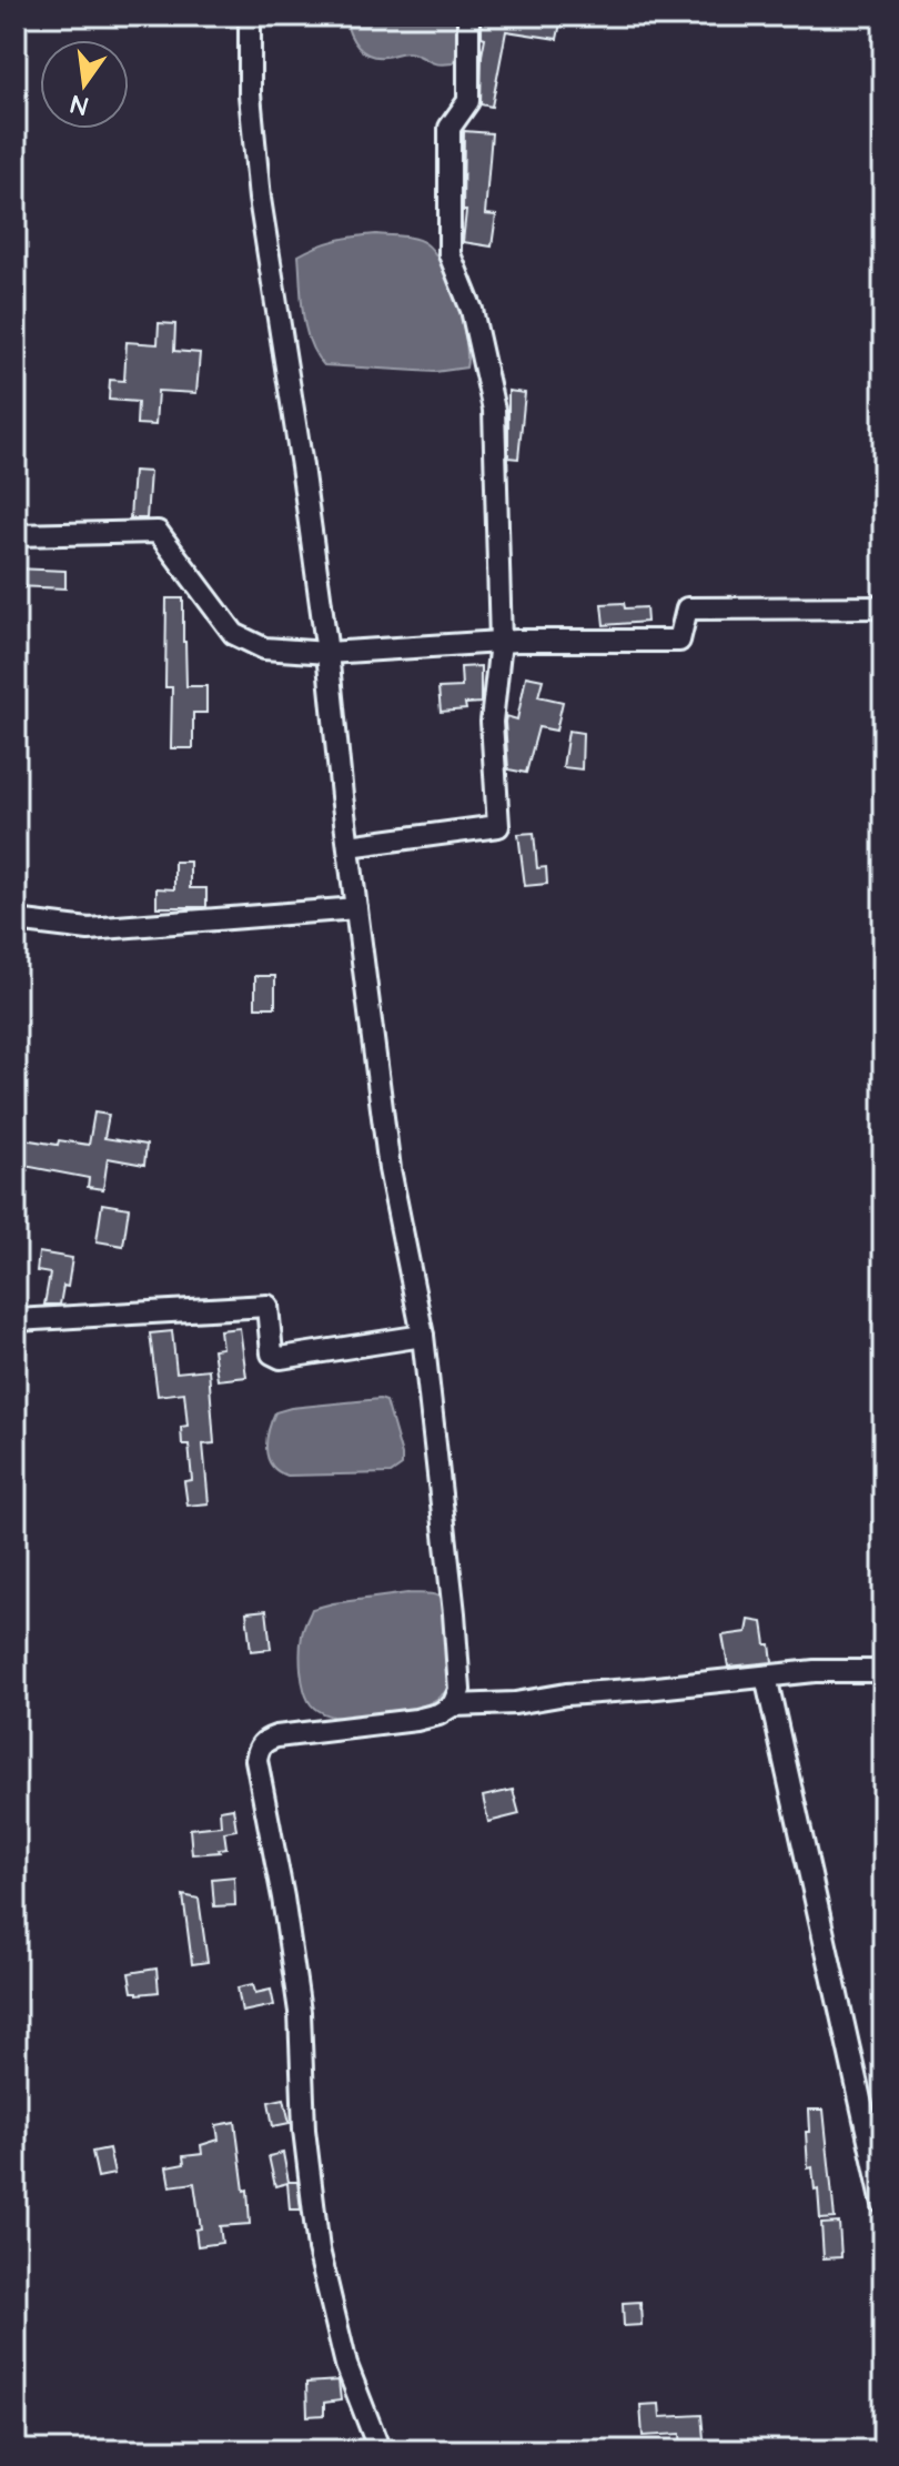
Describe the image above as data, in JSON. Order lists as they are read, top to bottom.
{
  "north": "bottom"
}
